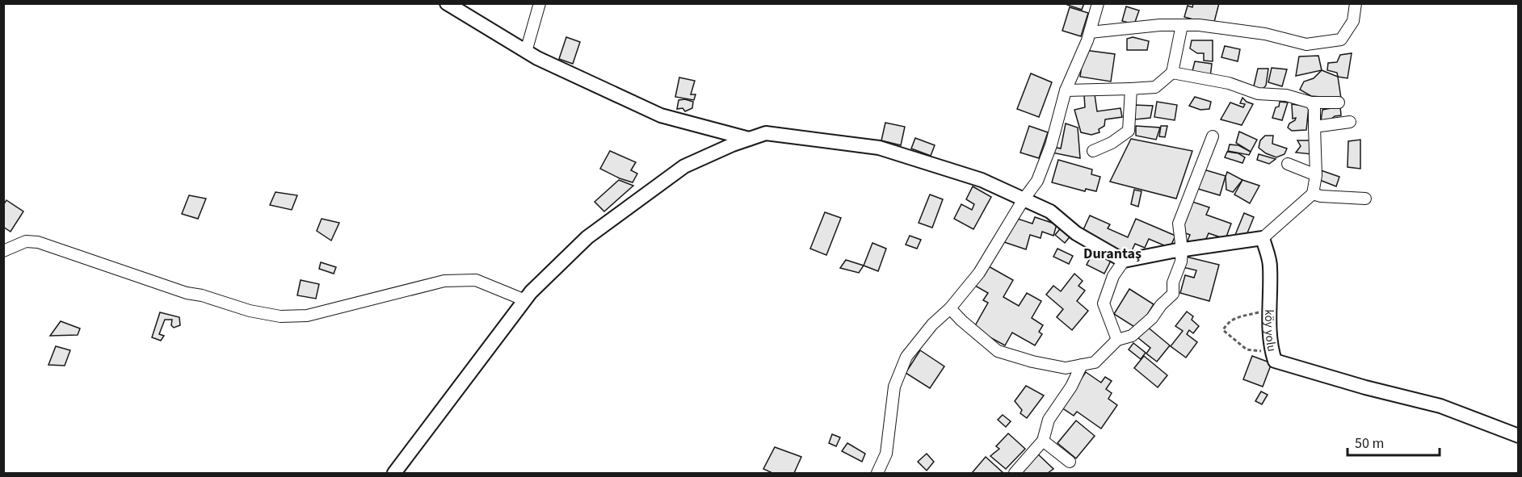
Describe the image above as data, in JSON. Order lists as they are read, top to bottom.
{
  "streets": {
    "street": ["köy yolu"]
  },
  "districts": ["Durantaş"],
  "scale_bar": "50 m"
}
